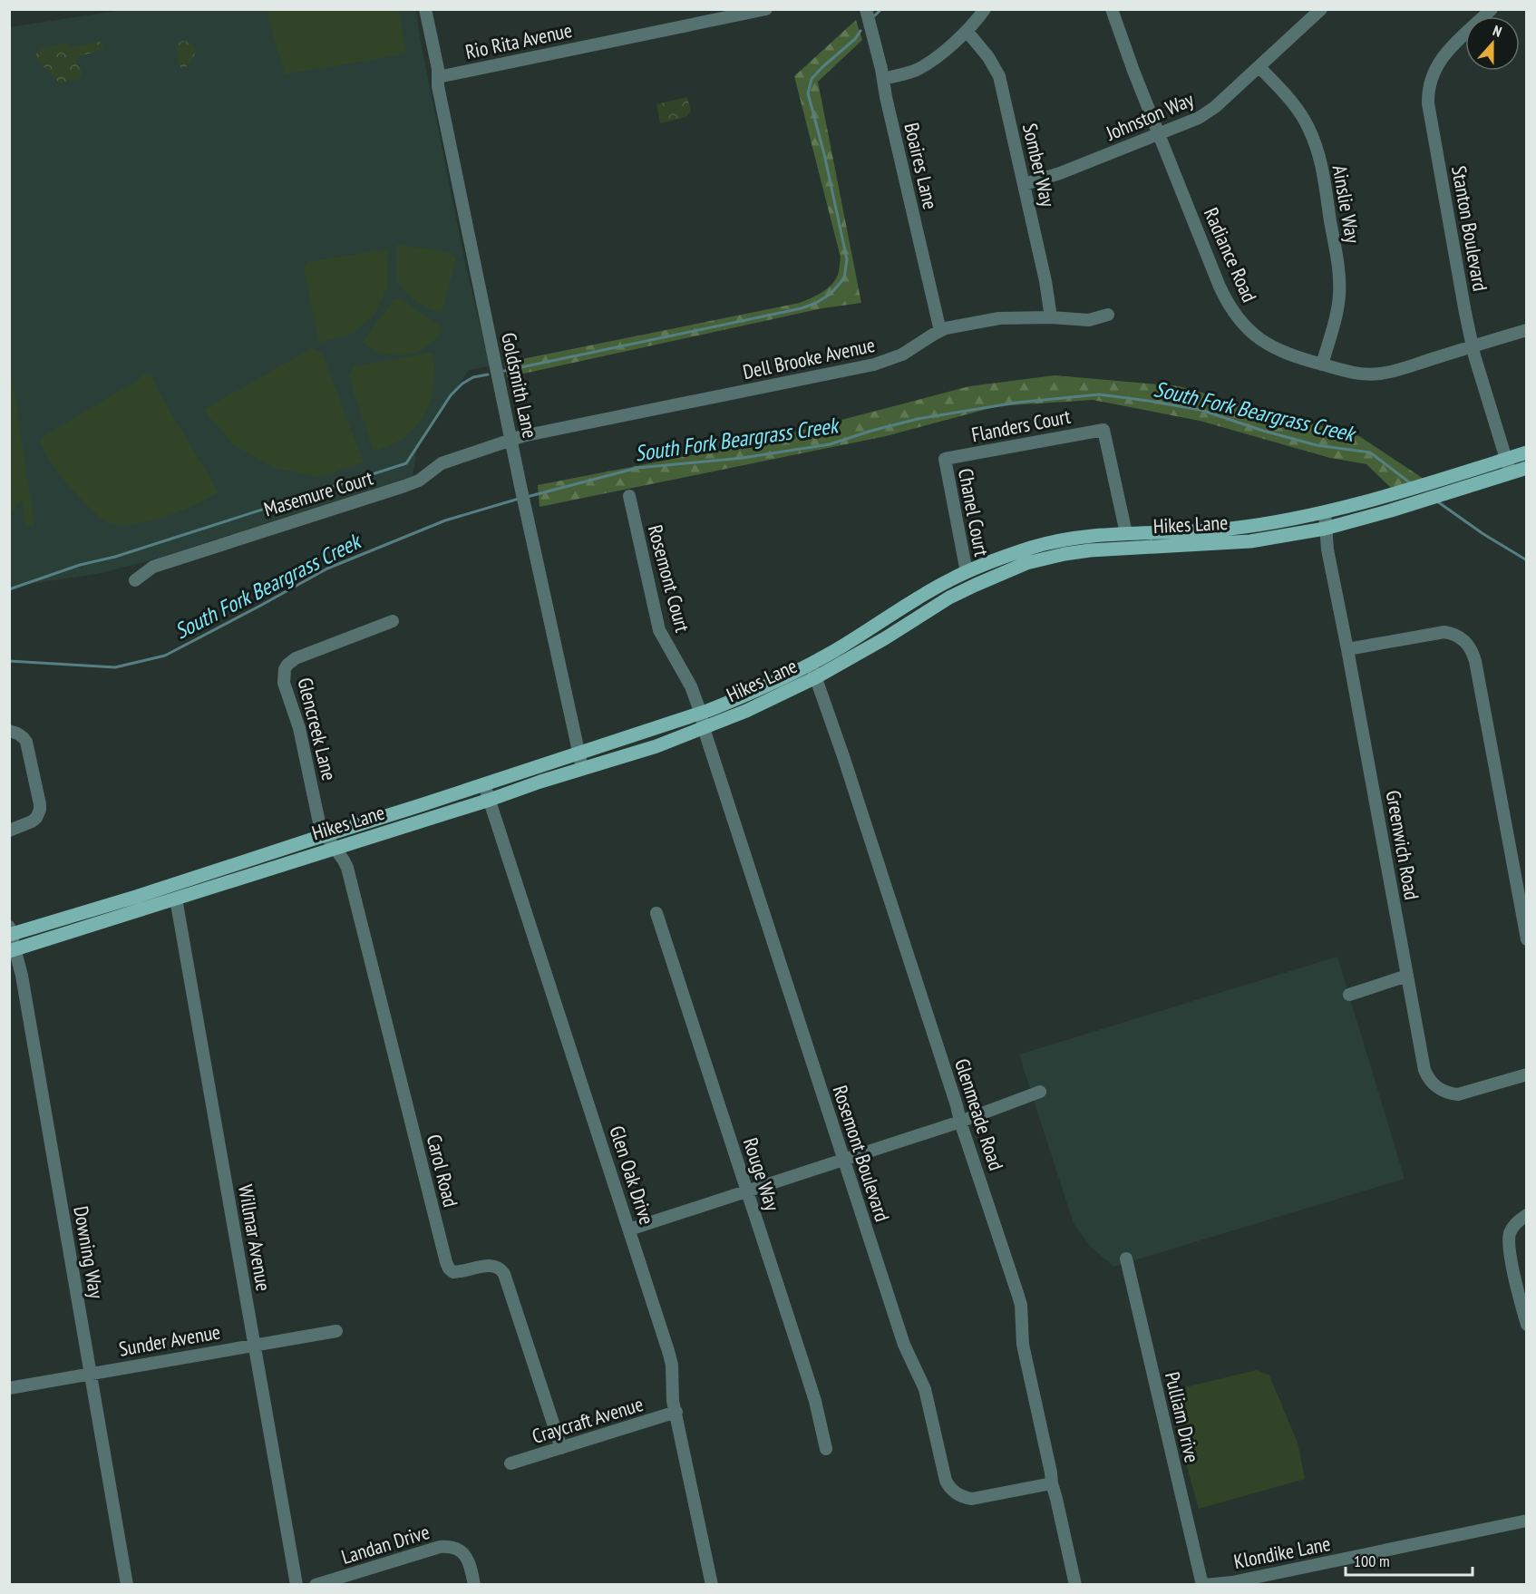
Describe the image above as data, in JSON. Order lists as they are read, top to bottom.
{
  "streets": {
    "main road": ["Hikes Lane"],
    "street": [
      "Rio Rita Avenue",
      "Johnston Way",
      "Somber Way",
      "Boaires Lane",
      "Ainslie Way",
      "Stanton Boulevard",
      "Radiance Road",
      "Dell Brooke Avenue",
      "Goldsmith Lane",
      "Flanders Court",
      "Masemure Court",
      "Chanel Court",
      "Rosemont Court",
      "Glencreek Lane",
      "Greenwich Road",
      "Glenmeade Road",
      "Rosemont Boulevard",
      "Carol Road",
      "Rouge Way",
      "Glen Oak Drive",
      "Willmar Avenue",
      "Downing Way",
      "Sunder Avenue",
      "Pulliam Drive",
      "Craycraft Avenue",
      "Landan Drive",
      "Klondike Lane"
    ]
  },
  "crossings": [
    ["Rio Rita Avenue", "Goldsmith Lane"],
    ["Johnston Way", "Somber Way"],
    ["Johnston Way", "Ainslie Way"],
    ["Johnston Way", "Radiance Road"],
    ["Somber Way", "Dell Brooke Avenue"],
    ["Boaires Lane", "Dell Brooke Avenue"],
    ["Ainslie Way", "Radiance Road"],
    ["Stanton Boulevard", "Radiance Road"],
    ["Stanton Boulevard", "Hikes Lane"],
    ["Dell Brooke Avenue", "Goldsmith Lane"],
    ["Dell Brooke Avenue", "Masemure Court"],
    ["Goldsmith Lane", "Masemure Court"],
    ["Goldsmith Lane", "Hikes Lane"],
    ["Flanders Court", "Chanel Court"],
    ["Flanders Court", "Hikes Lane"],
    ["Chanel Court", "Hikes Lane"],
    ["Hikes Lane", "Rosemont Court"],
    ["Hikes Lane", "Glencreek Lane"],
    ["Hikes Lane", "Greenwich Road"],
    ["Hikes Lane", "Glenmeade Road"],
    ["Hikes Lane", "Rosemont Boulevard"],
    ["Hikes Lane", "Carol Road"],
    ["Hikes Lane", "Glen Oak Drive"],
    ["Hikes Lane", "Willmar Avenue"],
    ["Hikes Lane", "Downing Way"],
    ["Rosemont Court", "Rosemont Boulevard"],
    ["Glencreek Lane", "Carol Road"],
    ["Glenmeade Road", "Rosemont Boulevard"],
    ["Carol Road", "Craycraft Avenue"],
    ["Glen Oak Drive", "Craycraft Avenue"],
    ["Willmar Avenue", "Sunder Avenue"],
    ["Downing Way", "Sunder Avenue"],
    ["Pulliam Drive", "Klondike Lane"]
  ],
  "water": ["South Fork Beargrass Creek"],
  "scale_bar": "100 m",
  "north": "top"
}
